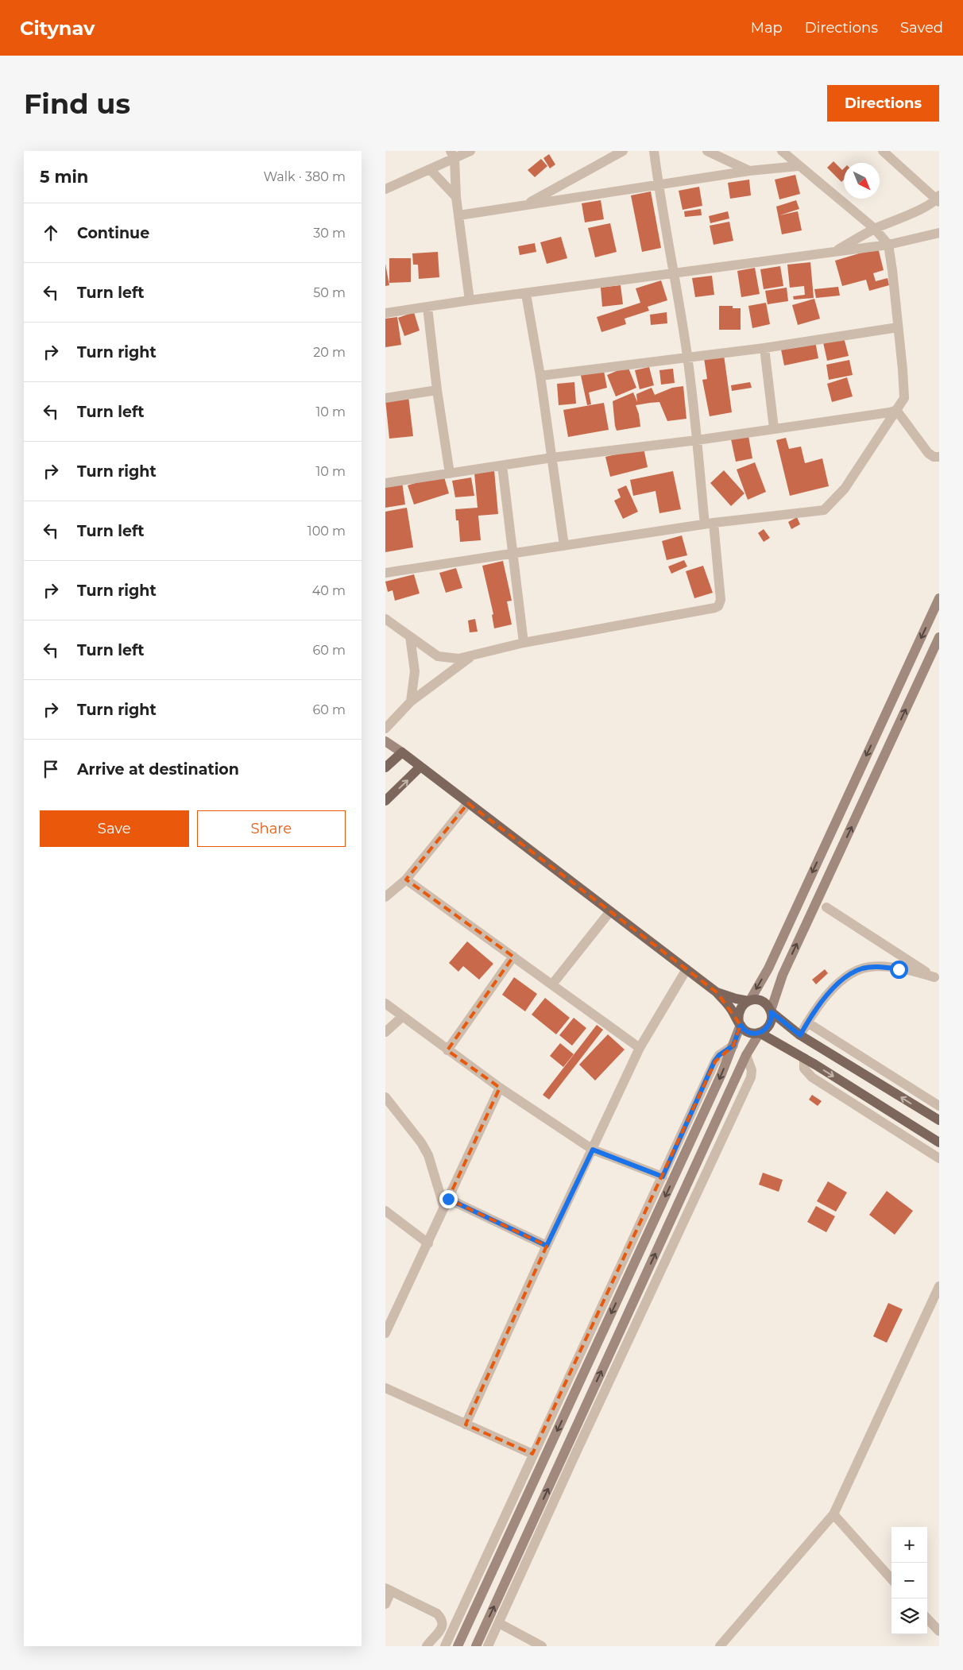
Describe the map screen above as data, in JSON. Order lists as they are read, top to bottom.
{
  "north": "bottom right",
  "page": {
    "header": "Citynav",
    "nav": ["Map", "Directions", "Saved"],
    "buttons": [
      "Directions",
      ["Save", "Share"]
    ],
    "title": "Find us",
    "heading": ["5 min", "Walk · 380 m"],
    "list": [
      ["Continue", "30 m"],
      ["Turn left", "50 m"],
      ["Turn right", "20 m"],
      ["Turn left", "10 m"],
      ["Turn right", "10 m"],
      ["Turn left", "100 m"],
      ["Turn right", "40 m"],
      ["Turn left", "60 m"],
      ["Turn right", "60 m"],
      "Arrive at destination"
    ],
    "map_buttons": ["+", "−"]
  }
}
